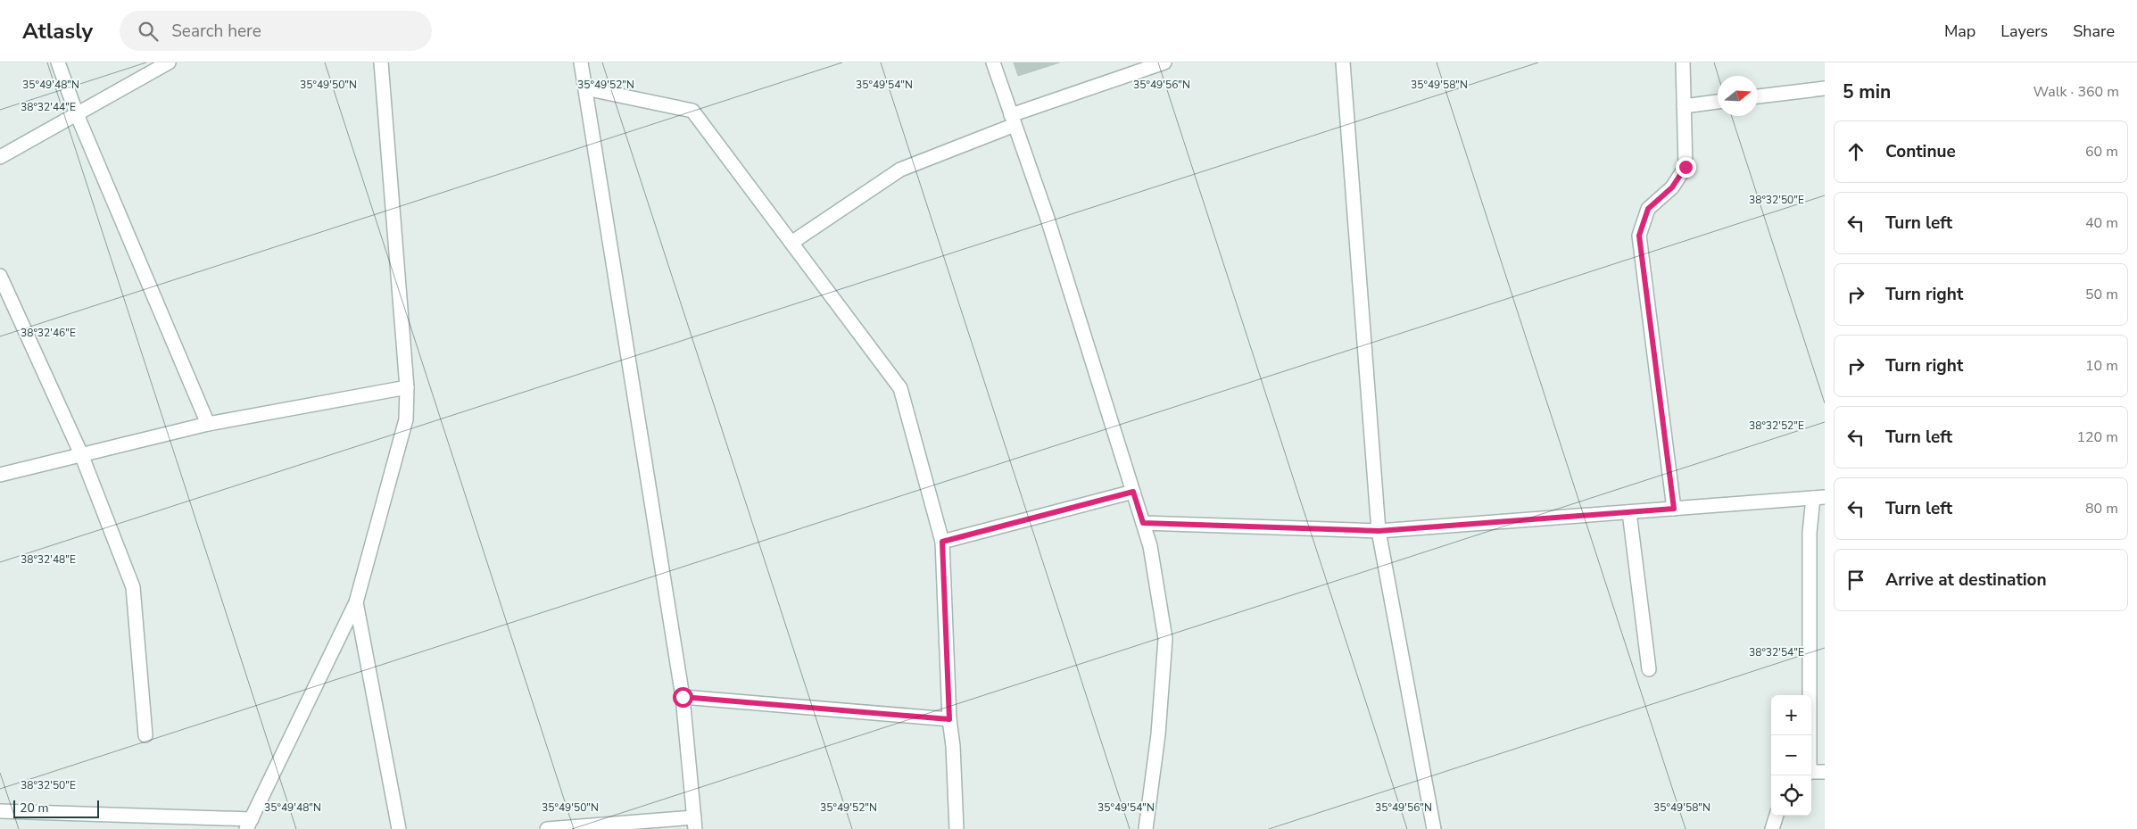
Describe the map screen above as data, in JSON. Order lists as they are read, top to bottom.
{
  "scale_bar": "20 m",
  "north": "right",
  "page": {
    "header": "Atlasly",
    "search": "Search here",
    "nav": ["Map", "Layers", "Share"],
    "heading": ["5 min", "Walk · 360 m"],
    "list": [
      ["Continue", "60 m"],
      ["Turn left", "40 m"],
      ["Turn right", "50 m"],
      ["Turn right", "10 m"],
      ["Turn left", "120 m"],
      ["Turn left", "80 m"],
      "Arrive at destination"
    ],
    "map_buttons": ["+", "−"],
    "scale": "20 m"
  },
  "coordinates": [
    "35°49'48\"N",
    "35°49'50\"N",
    "35°49'52\"N",
    "35°49'54\"N",
    "35°49'56\"N",
    "35°49'58\"N",
    "38°32'44\"E",
    "38°32'50\"E",
    "38°32'46\"E",
    "38°32'52\"E",
    "38°32'48\"E",
    "38°32'54\"E"
  ]
}
